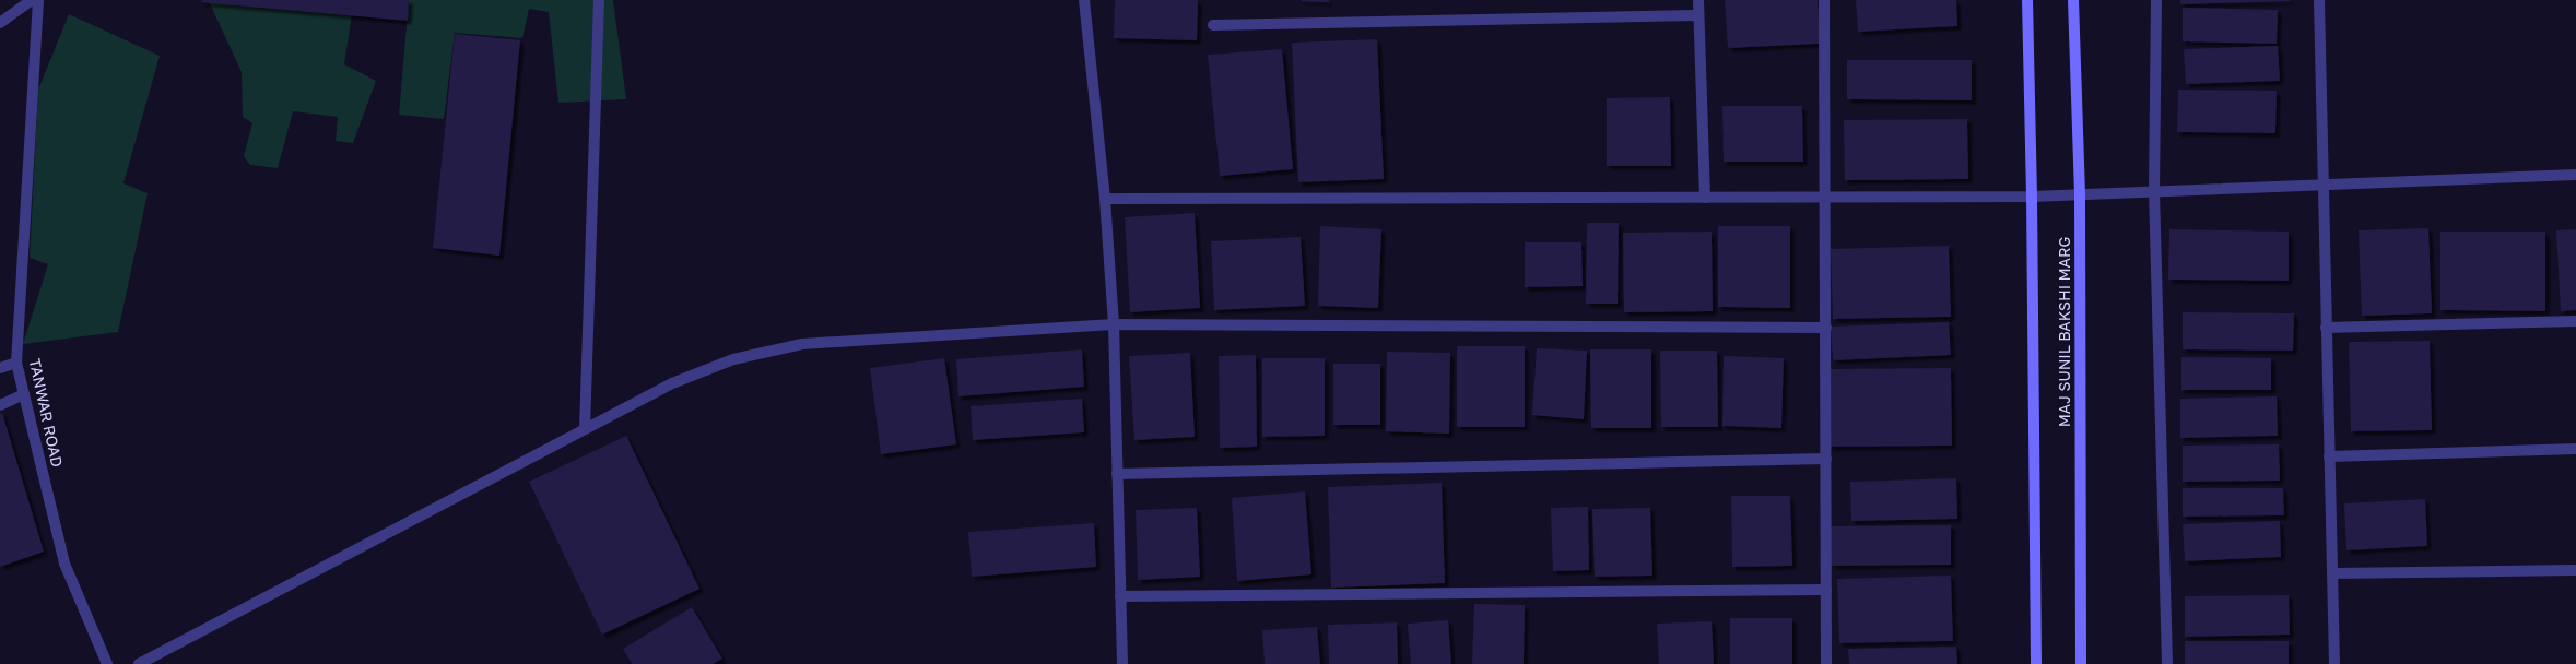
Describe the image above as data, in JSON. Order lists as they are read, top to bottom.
{
  "streets": {
    "street": ["MAJ SUNIL BAKSHI MARG", "TANWAR ROAD"]
  }
}
